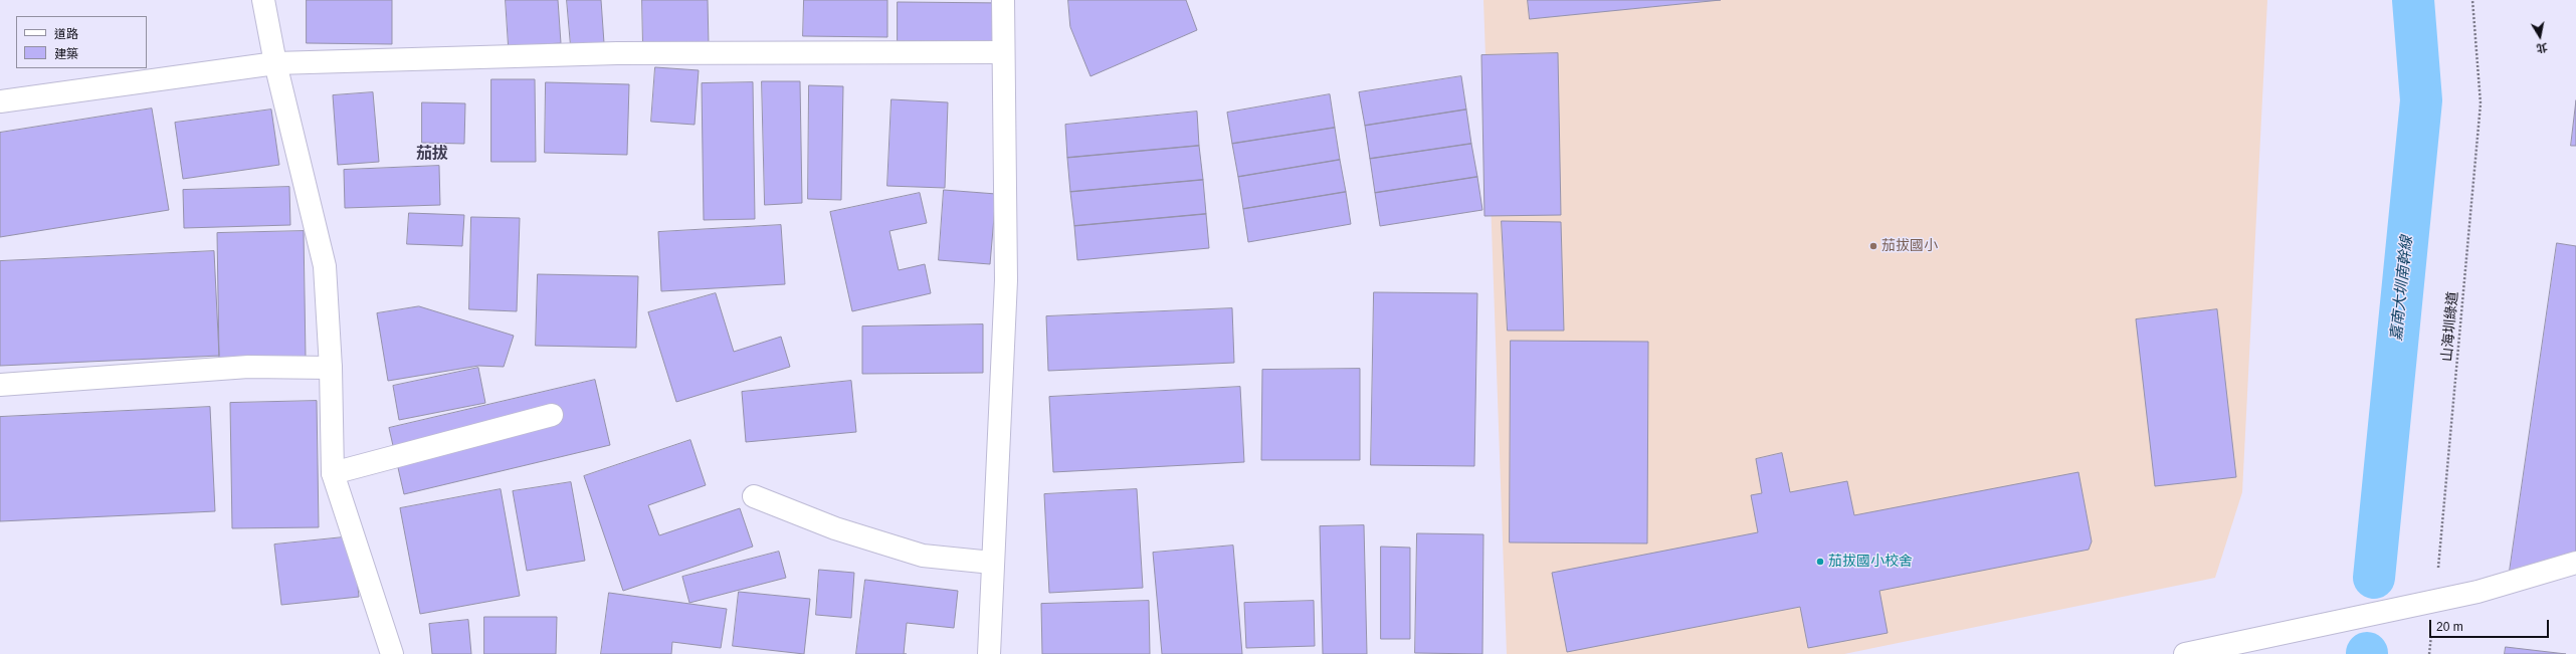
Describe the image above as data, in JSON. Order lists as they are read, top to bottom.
{
  "streets": {
    "path": ["山海圳綠道"]
  },
  "districts": ["茄拔"],
  "water": ["嘉南大圳南幹線"],
  "places": ["茄拔國小", "茄拔國小校舍"],
  "legend": ["道路", "建築"],
  "scale_bar": "20 m",
  "north": "bottom"
}
